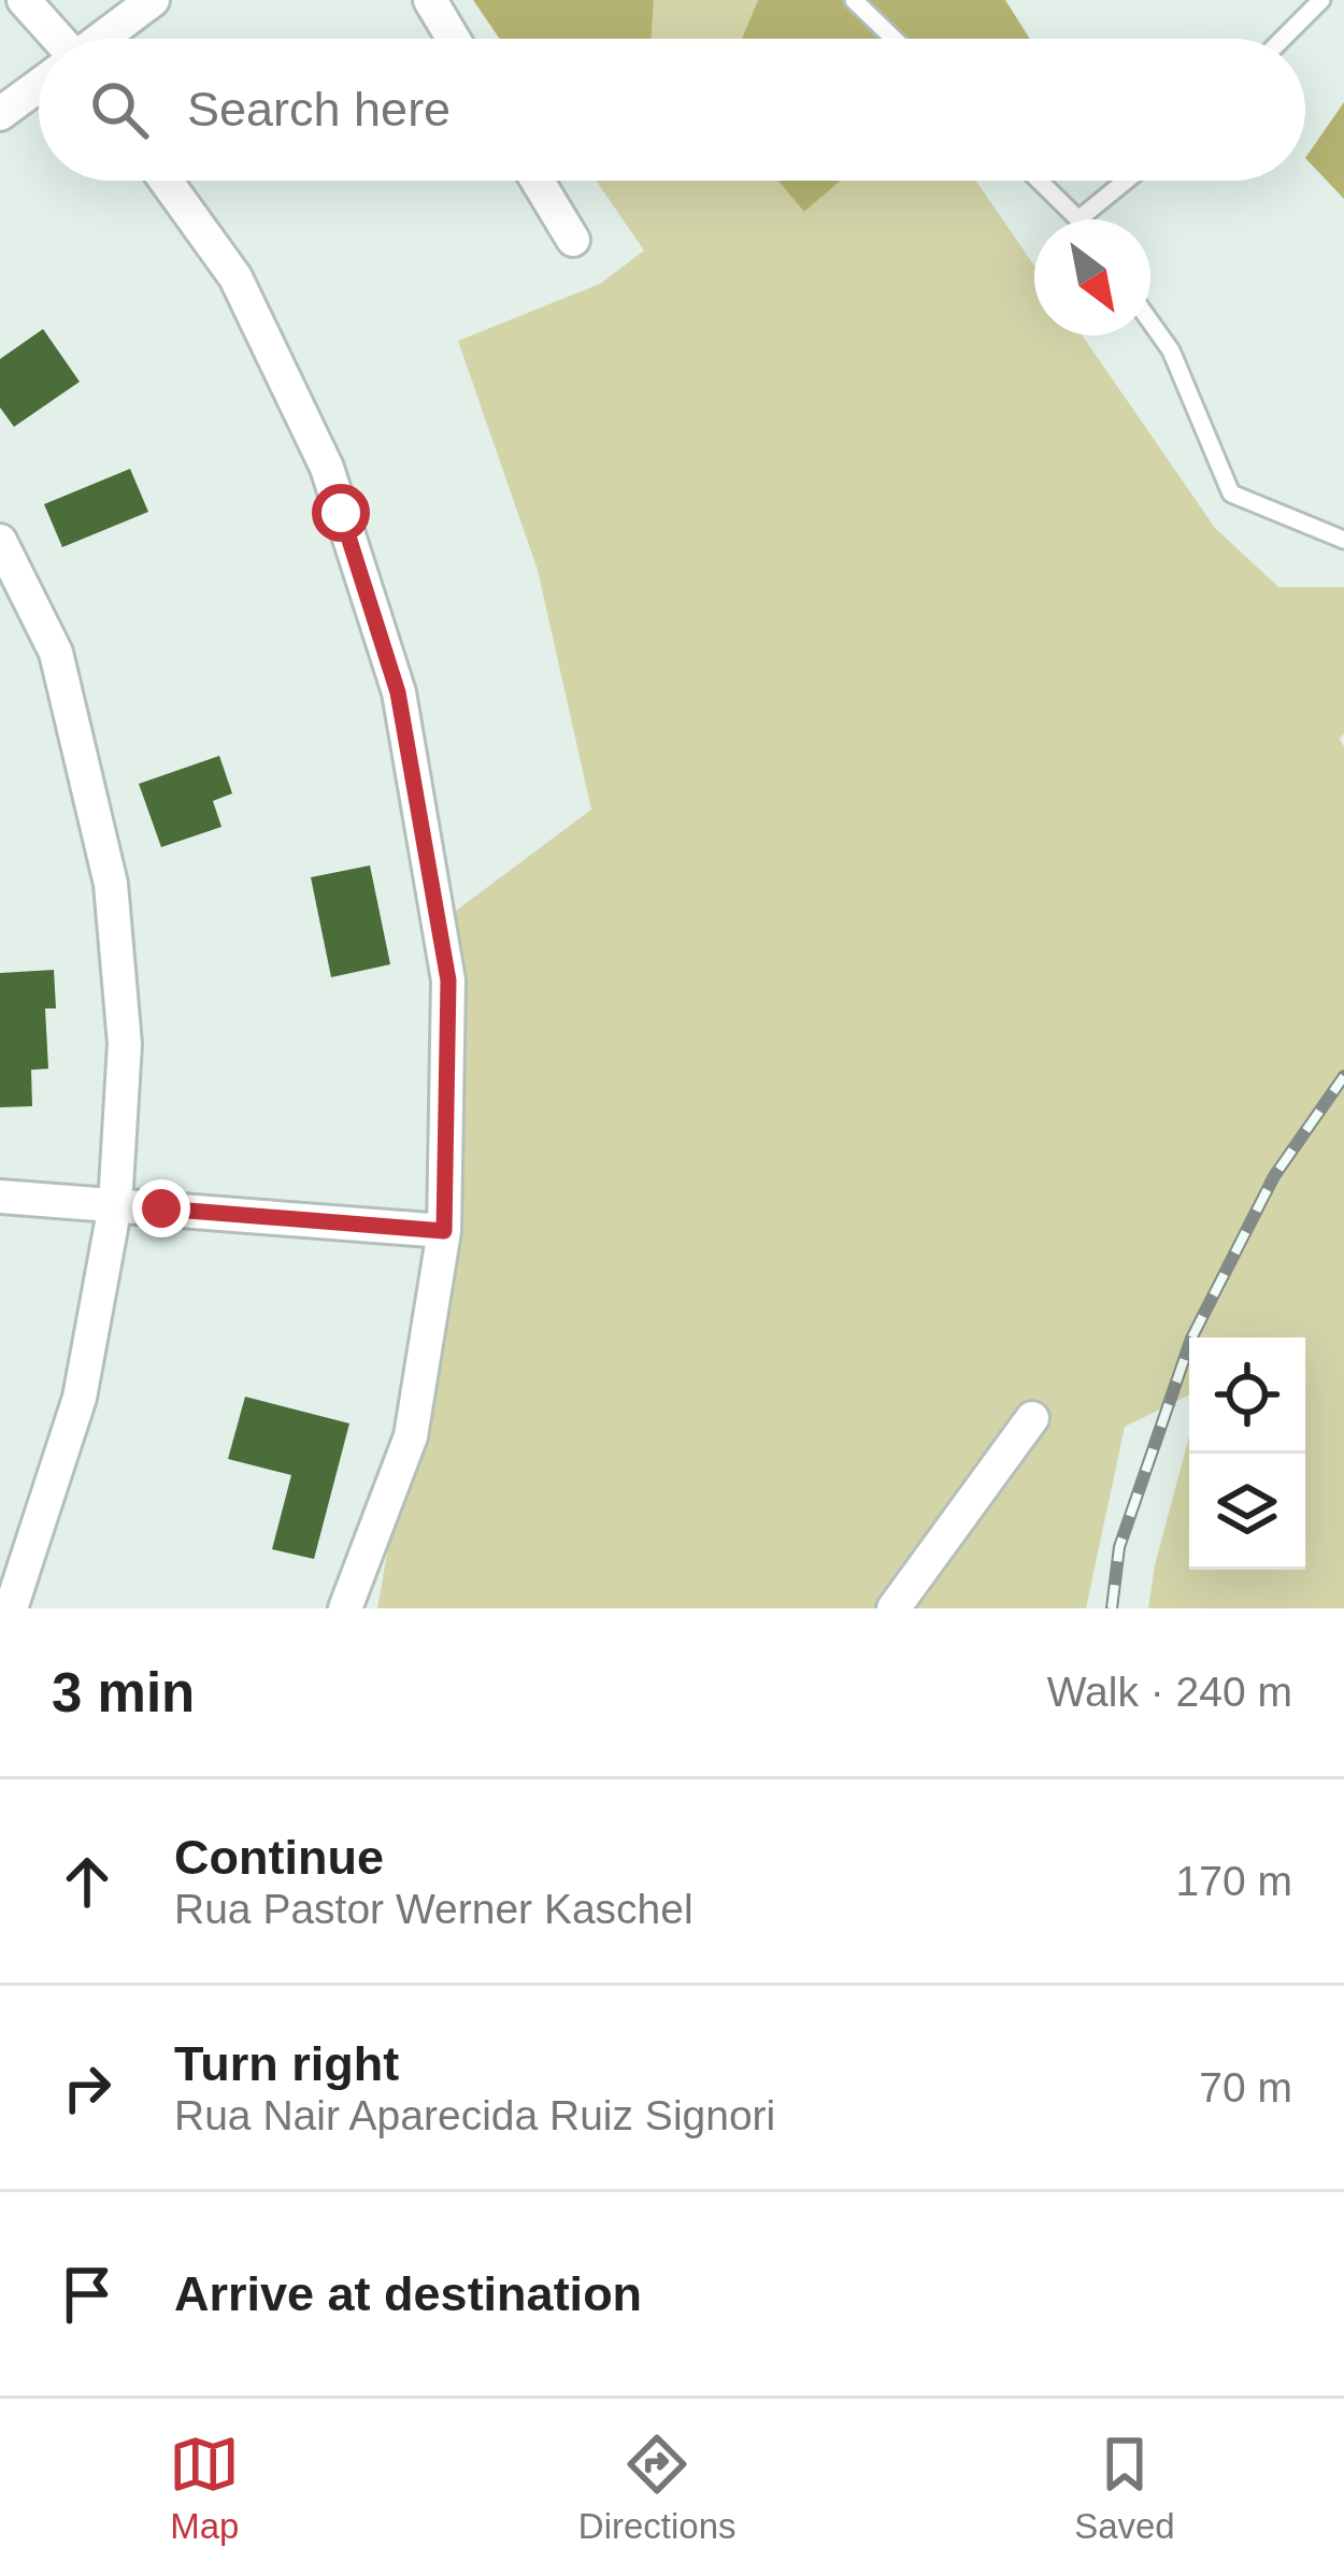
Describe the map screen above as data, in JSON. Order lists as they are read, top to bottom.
{
  "north": "bottom right",
  "page": {
    "search": "Search here",
    "heading": ["3 min", "Walk · 240 m"],
    "list": [
      ["Continue", "Rua Pastor Werner Kaschel", "170 m"],
      ["Turn right", "Rua Nair Aparecida Ruiz Signori", "70 m"],
      "Arrive at destination"
    ],
    "nav": ["Map", "Directions", "Saved"]
  }
}
